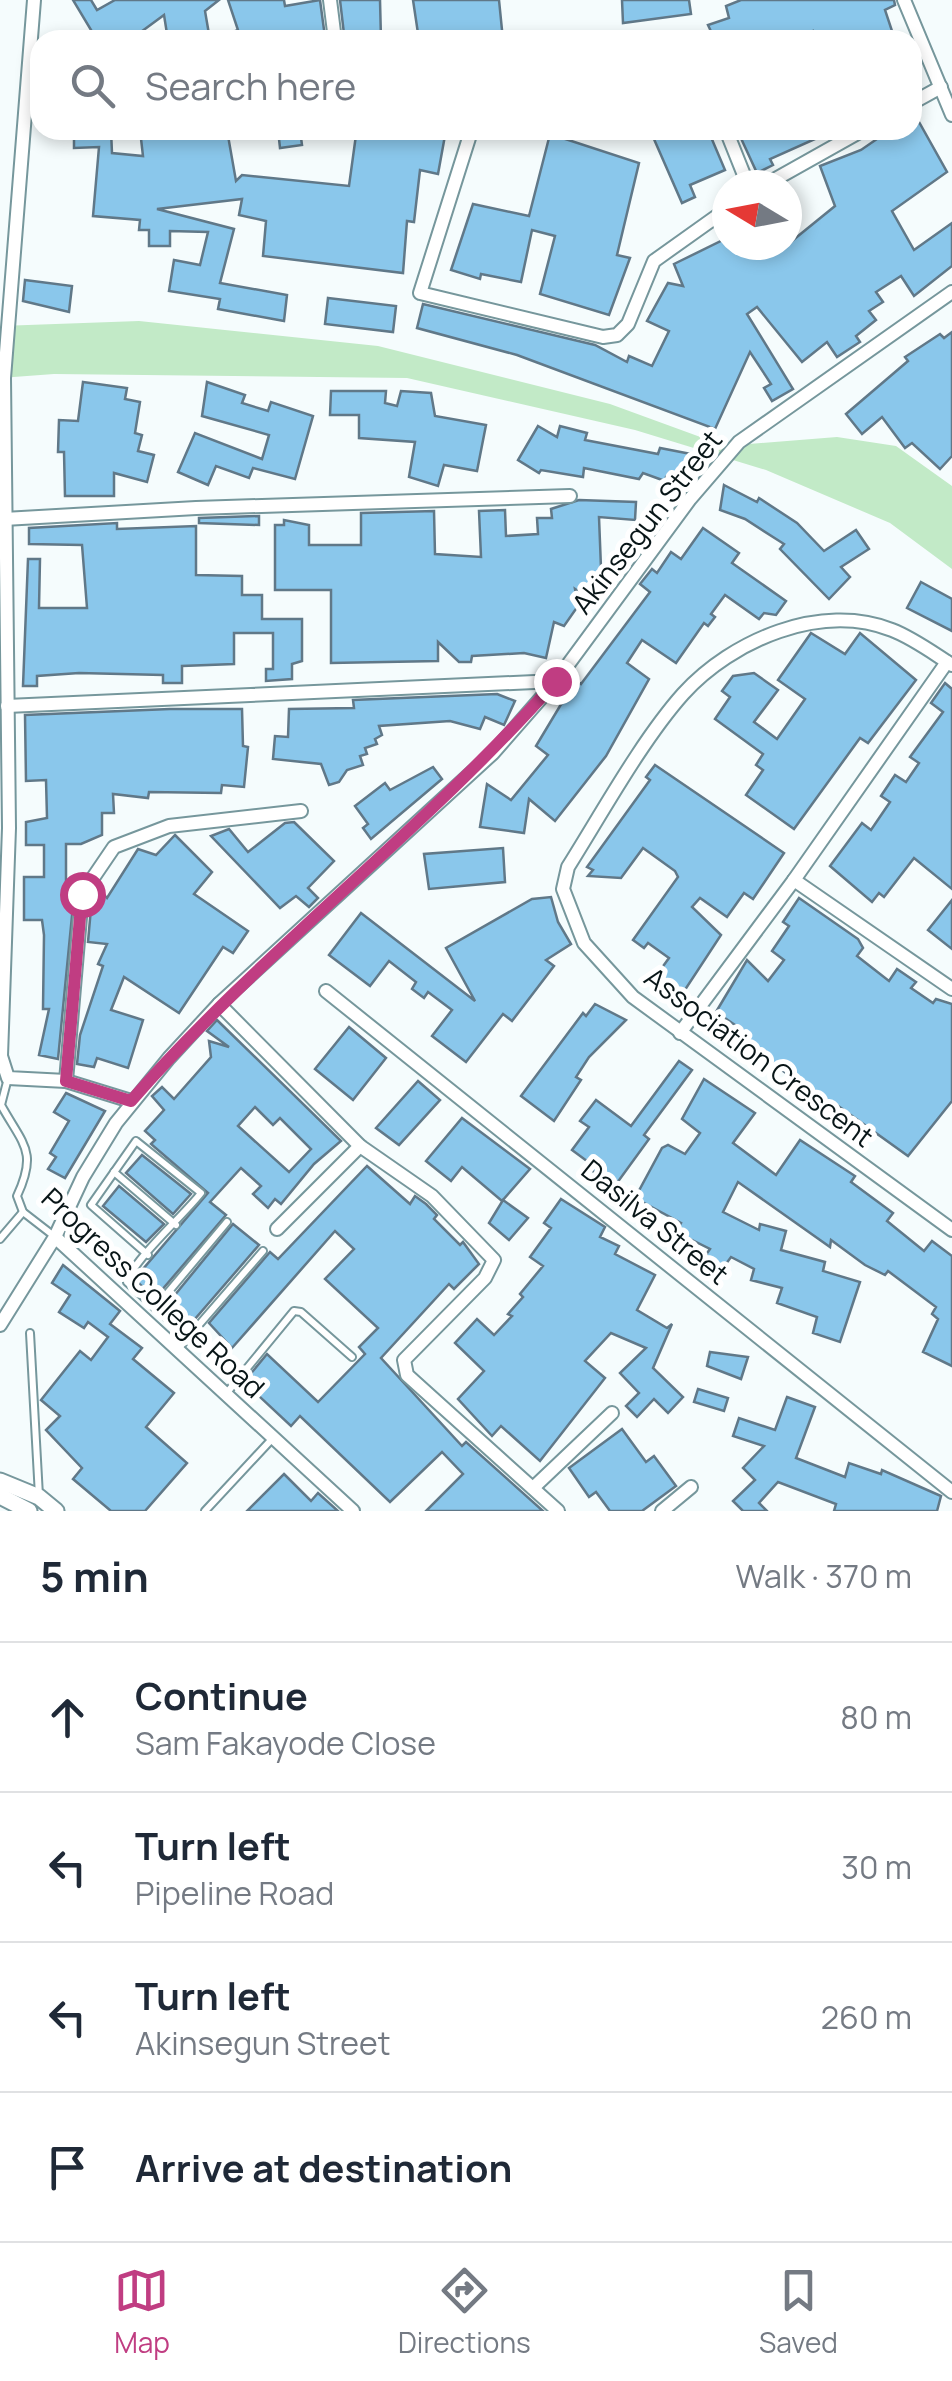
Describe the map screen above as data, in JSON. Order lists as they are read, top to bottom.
{
  "streets": {
    "street": [
      "Akinsegun Street",
      "Association Crescent",
      "Dasilva Street",
      "Progress College Road"
    ]
  },
  "crossings": [
    ["Akinsegun Street", "Progress College Road"]
  ],
  "north": "left",
  "page": {
    "search": "Search here",
    "heading": ["5 min", "Walk · 370 m"],
    "list": [
      ["Continue", "Sam Fakayode Close", "80 m"],
      ["Turn left", "Pipeline Road", "30 m"],
      ["Turn left", "Akinsegun Street", "260 m"],
      "Arrive at destination"
    ],
    "nav": ["Map", "Directions", "Saved"]
  }
}
